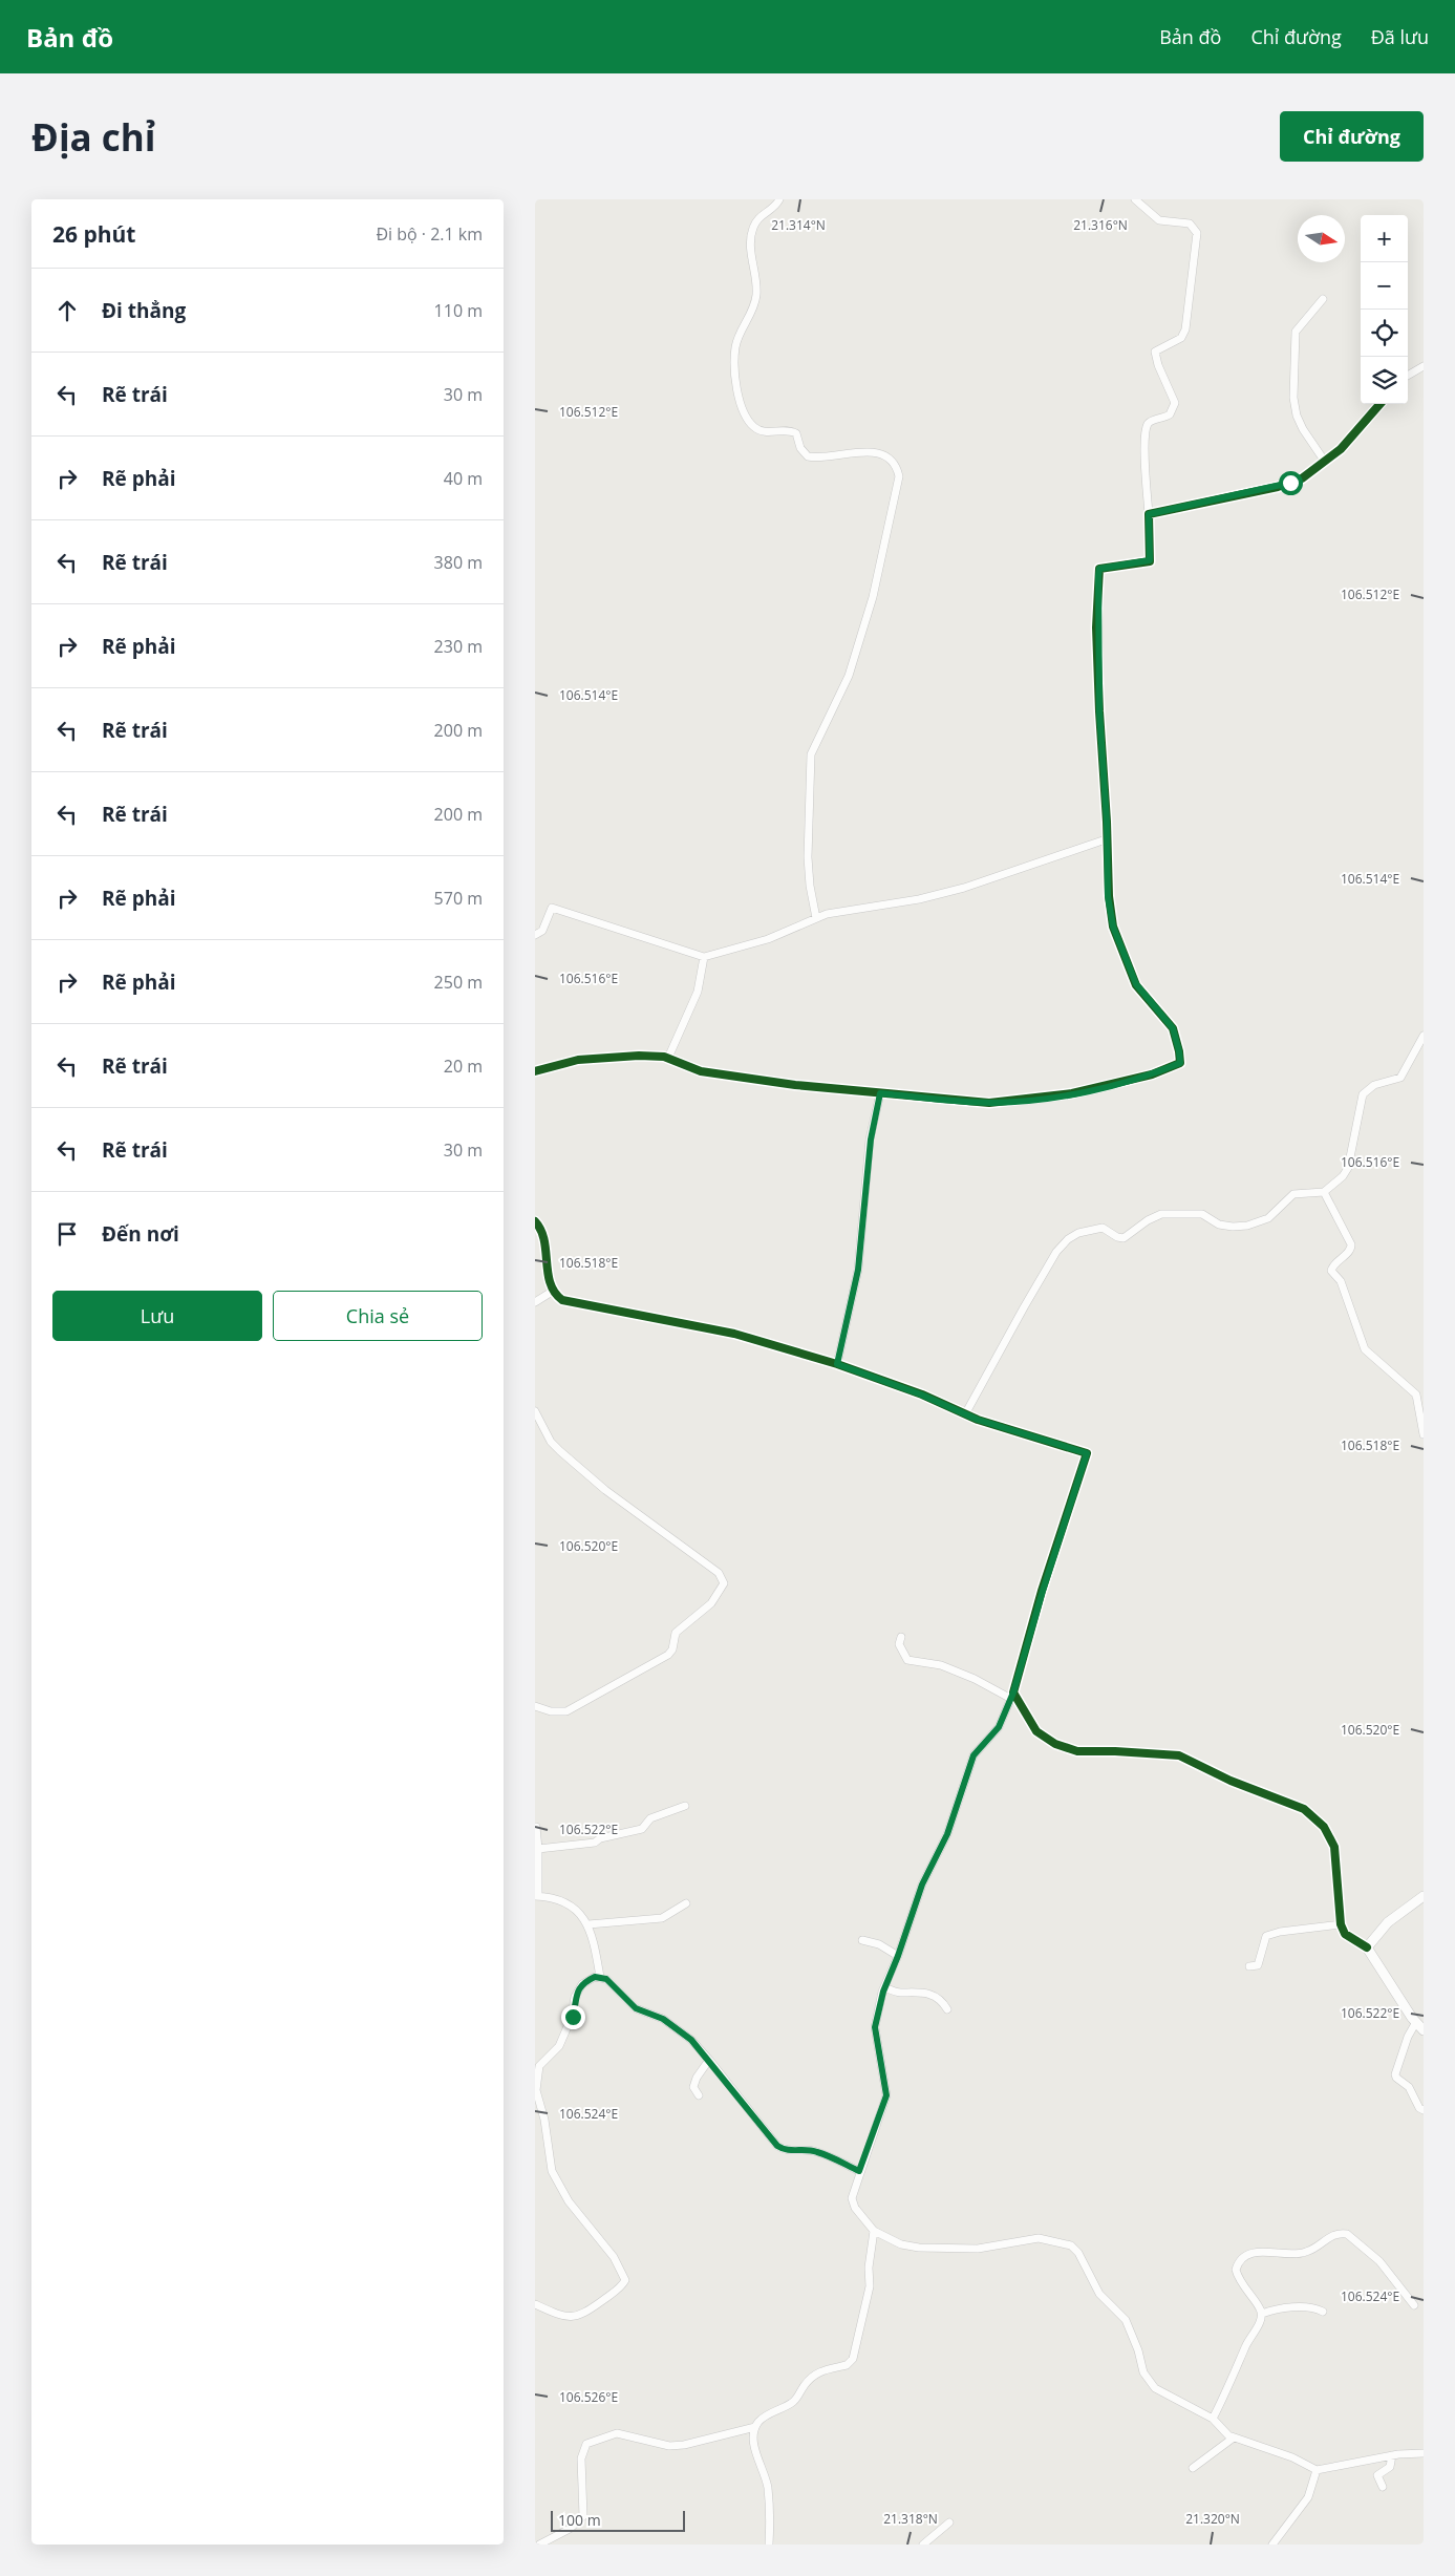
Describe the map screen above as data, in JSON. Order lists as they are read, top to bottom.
{
  "scale_bar": "100 m",
  "north": "right",
  "page": {
    "header": "Bản đồ",
    "nav": ["Bản đồ", "Chỉ đường", "Đã lưu"],
    "buttons": [
      "Chỉ đường",
      ["Lưu", "Chia sẻ"]
    ],
    "title": "Địa chỉ",
    "heading": ["26 phút", "Đi bộ · 2.1 km"],
    "map_buttons": ["+", "−"],
    "list": [
      ["Đi thẳng", "110 m"],
      ["Rẽ trái", "30 m"],
      ["Rẽ phải", "40 m"],
      ["Rẽ trái", "380 m"],
      ["Rẽ phải", "230 m"],
      ["Rẽ trái", "200 m"],
      ["Rẽ trái", "200 m"],
      ["Rẽ phải", "570 m"],
      ["Rẽ phải", "250 m"],
      ["Rẽ trái", "20 m"],
      ["Rẽ trái", "30 m"],
      "Đến nơi"
    ],
    "scale": "100 m"
  },
  "coordinates": [
    "21.314°N",
    "21.316°N",
    "106.512°E",
    "106.514°E",
    "106.516°E",
    "106.518°E",
    "106.520°E",
    "106.522°E",
    "106.524°E",
    "106.526°E",
    "21.318°N",
    "21.320°N"
  ]
}
